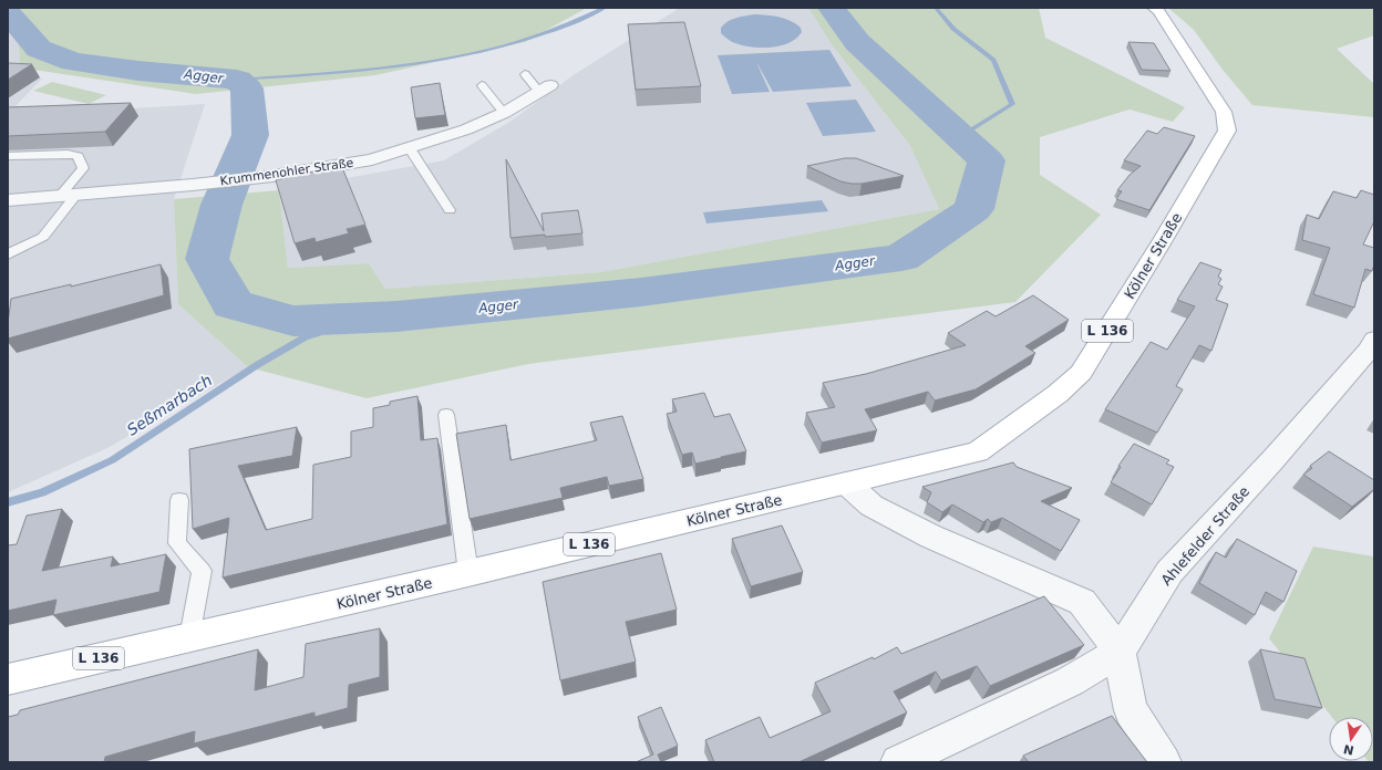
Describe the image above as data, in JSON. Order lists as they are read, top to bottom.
{
  "streets": {
    "main road": ["Kölner Straße", "L 136"],
    "street": ["Krummenohler Straße", "Ahlefelder Straße"]
  },
  "water": ["Agger", "Seßmarbach"],
  "north": "bottom"
}
